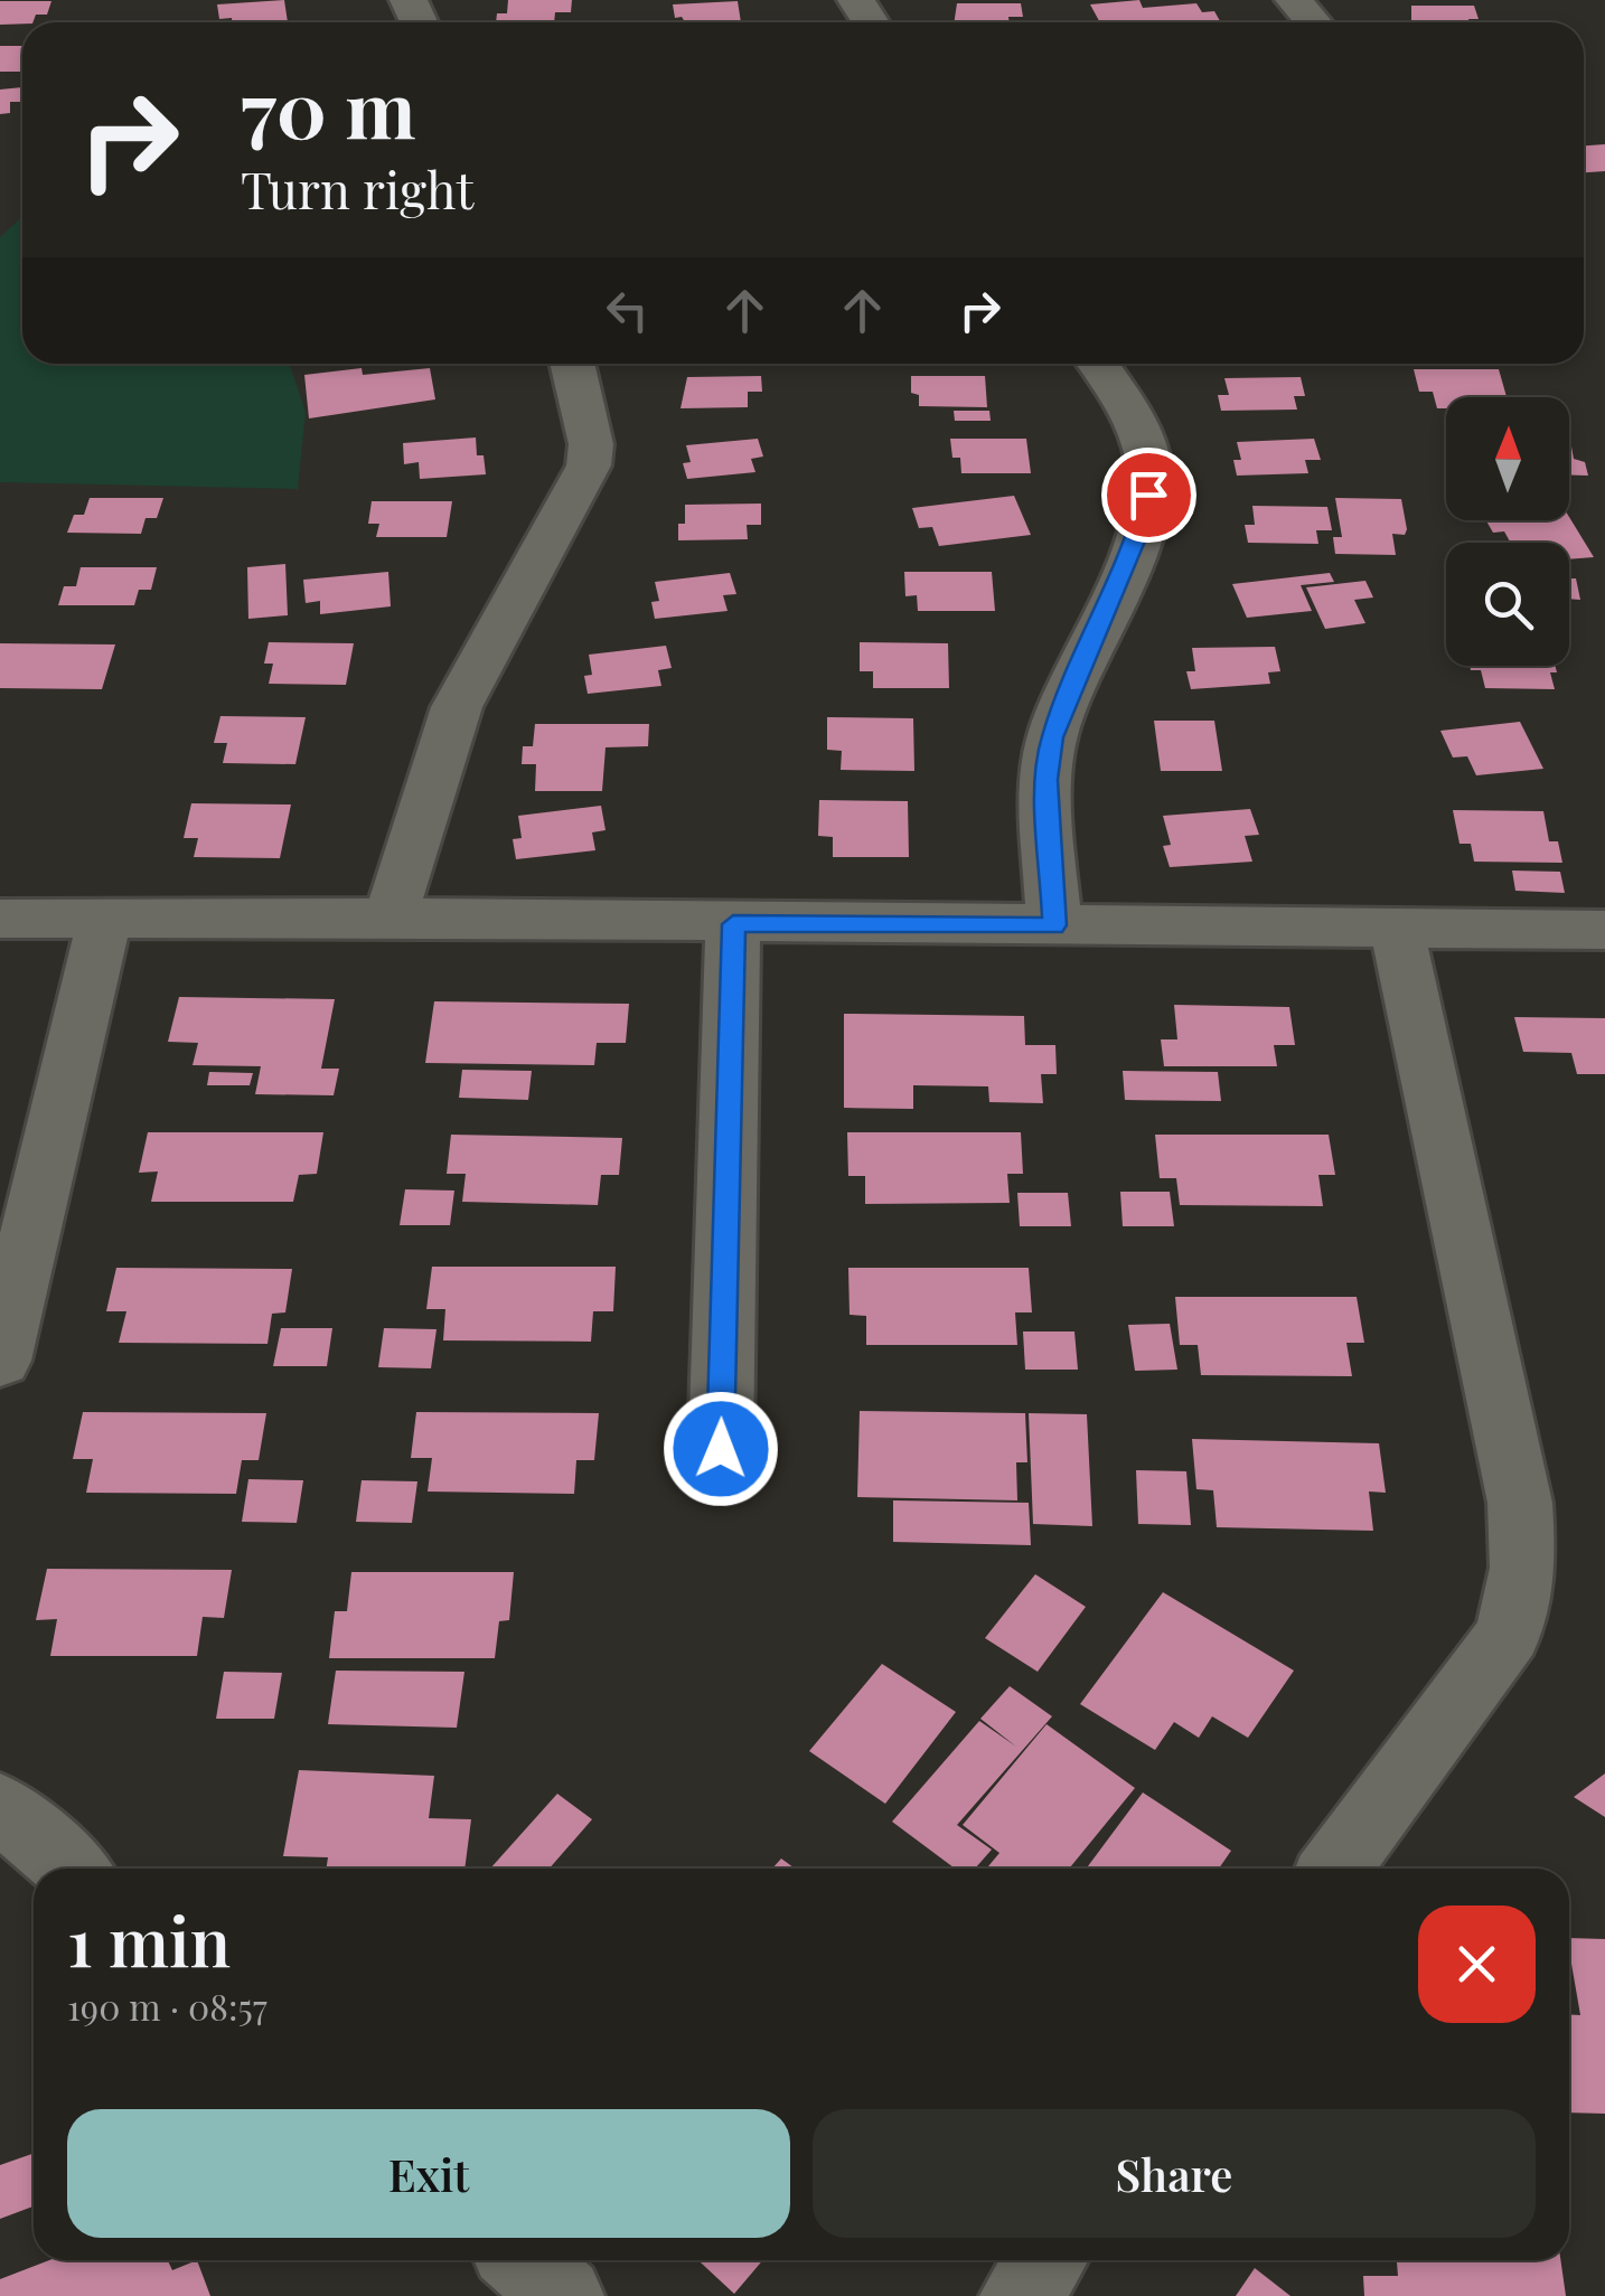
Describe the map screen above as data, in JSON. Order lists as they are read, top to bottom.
{
  "north": "top",
  "page": {
    "turn": ["70 m", "Turn right"],
    "heading": ["1 min", "190 m · 08:57"],
    "buttons": ["Exit", "Share"]
  }
}
